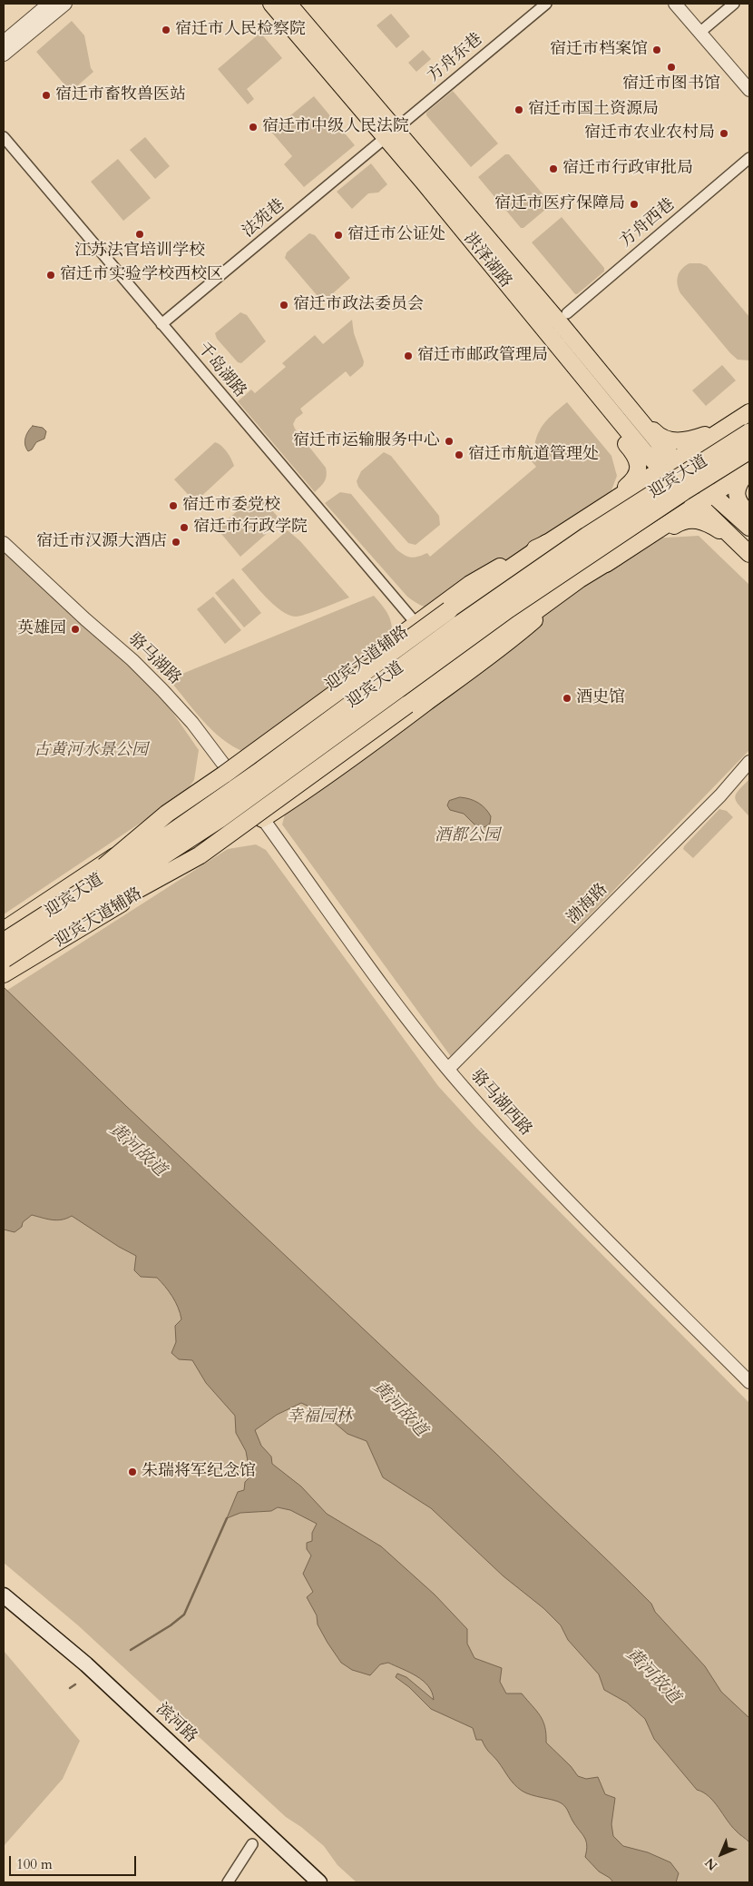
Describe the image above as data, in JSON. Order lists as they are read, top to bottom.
{
  "streets": {
    "highway": ["迎宾大道"],
    "main road": ["洪泽湖路", "迎宾大道辅路", "滨河路"],
    "street": [
      "方舟东巷",
      "法苑巷",
      "方舟西巷",
      "千岛湖路",
      "骆马湖路",
      "渤海路",
      "骆马湖西路"
    ]
  },
  "crossings": [
    ["方舟东巷", "法苑巷"],
    ["方舟东巷", "洪泽湖路"],
    ["法苑巷", "洪泽湖路"],
    ["法苑巷", "千岛湖路"],
    ["洪泽湖路", "迎宾大道辅路"],
    ["千岛湖路", "迎宾大道辅路"],
    ["迎宾大道", "迎宾大道辅路"],
    ["骆马湖路", "迎宾大道辅路"],
    ["骆马湖路", "骆马湖西路"],
    ["迎宾大道辅路", "骆马湖西路"],
    ["渤海路", "骆马湖西路"]
  ],
  "water": ["黄河故道"],
  "parks": ["古黄河水景公园", "酒都公园", "幸福园林"],
  "places": [
    "宿迁市人民检察院",
    "宿迁市档案馆",
    "宿迁市图书馆",
    "宿迁市畜牧兽医站",
    "宿迁市国土资源局",
    "宿迁市中级人民法院",
    "宿迁市农业农村局",
    "宿迁市行政审批局",
    "宿迁市医疗保障局",
    "江苏法官培训学校",
    "宿迁市公证处",
    "宿迁市实验学校西校区",
    "宿迁市政法委员会",
    "宿迁市邮政管理局",
    "宿迁市运输服务中心",
    "宿迁市航道管理处",
    "宿迁市委党校",
    "宿迁市行政学院",
    "宿迁市汉源大酒店",
    "英雄园",
    "酒史馆",
    "朱瑞将军纪念馆"
  ],
  "scale_bar": "100 m",
  "north": "bottom left"
}
